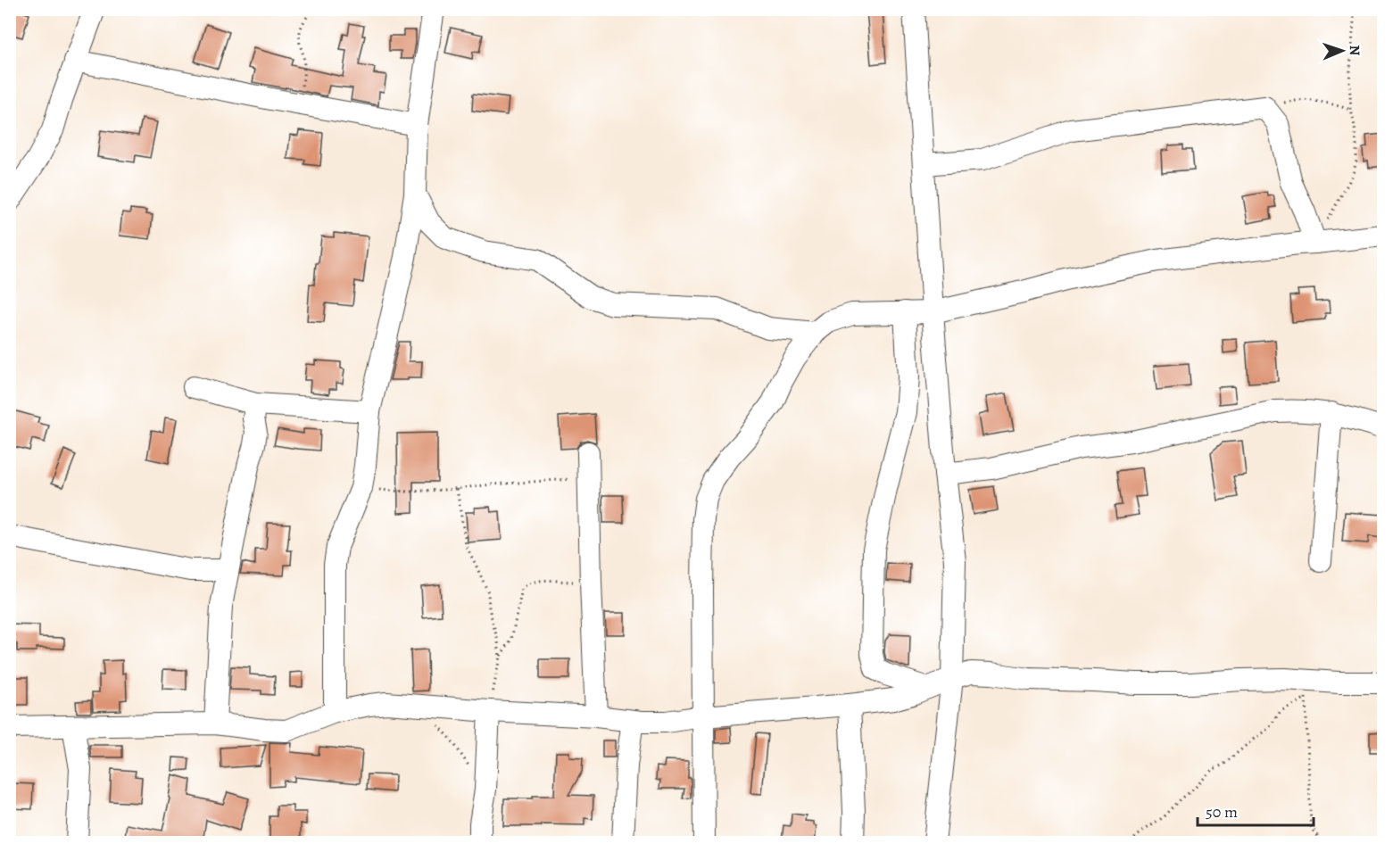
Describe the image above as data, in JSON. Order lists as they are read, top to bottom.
{
  "scale_bar": "50 m",
  "north": "right"
}
